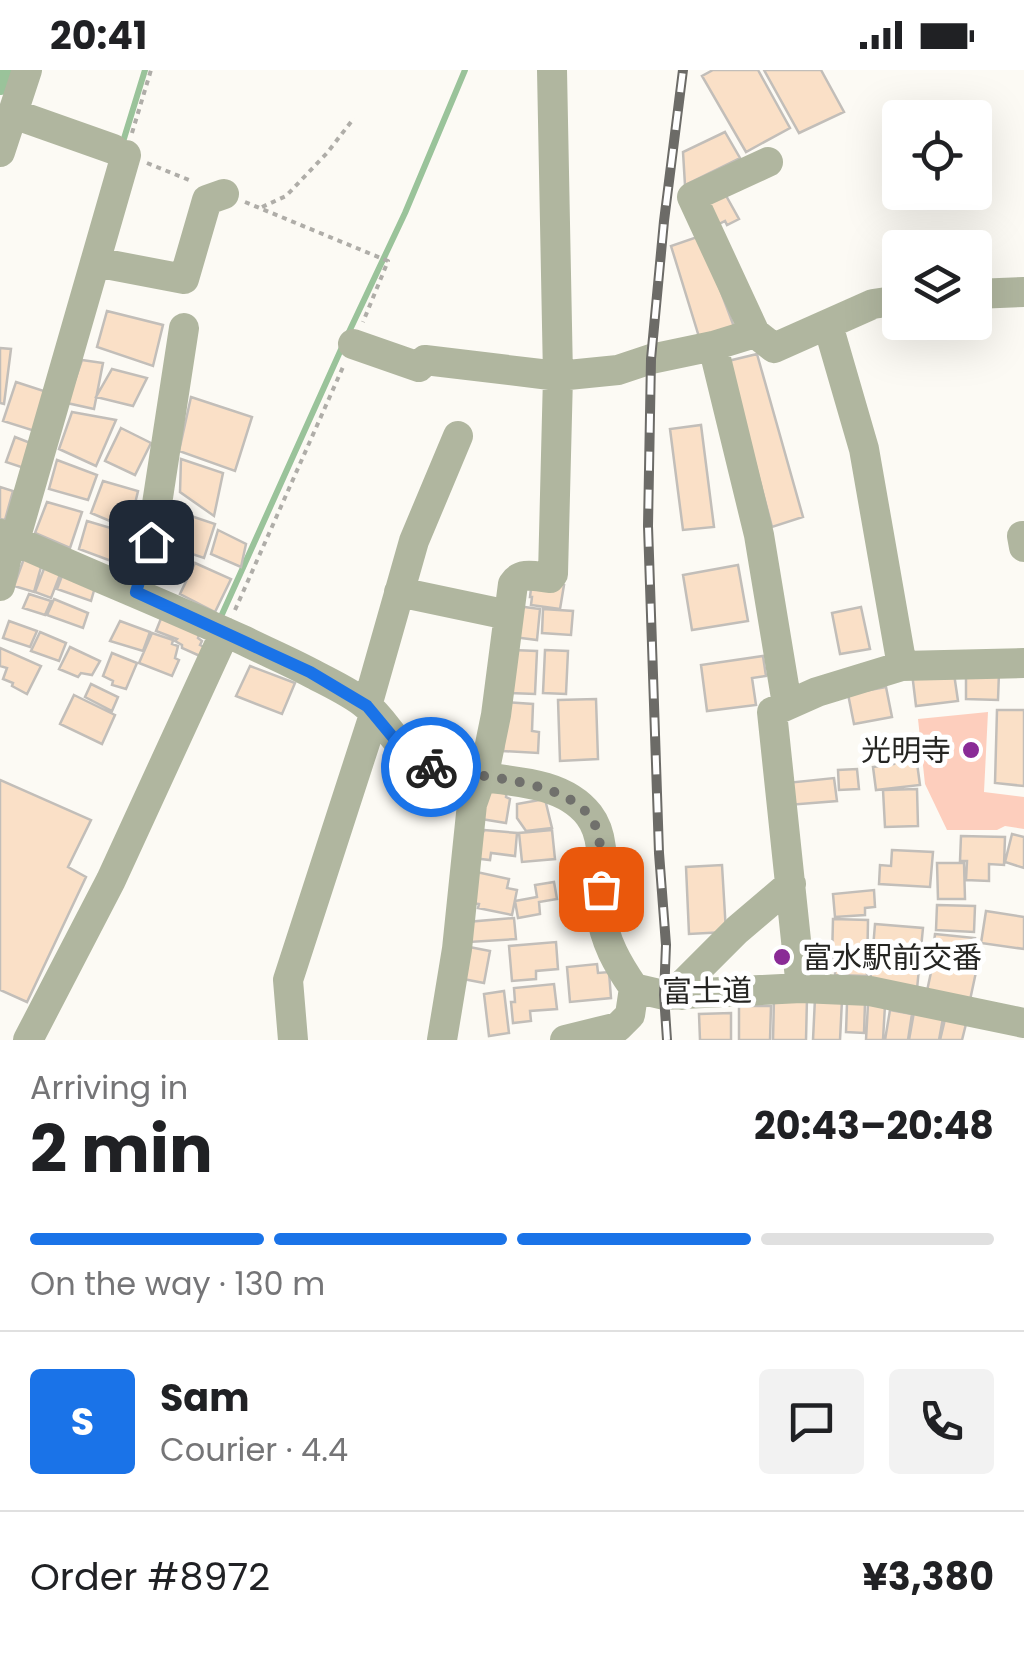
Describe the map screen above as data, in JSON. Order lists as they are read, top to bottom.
{
  "streets": {
    "street": ["富士道"]
  },
  "places": ["光明寺", "富水駅前交番"],
  "page": {
    "status": "20:41",
    "heading": ["2 min", "Arriving in", "20:43–20:48"],
    "panel": [
      "Sam",
      "Courier · 4.4",
      "Order #8972",
      "¥3,380"
    ],
    "bar": "On the way · 130 m",
    "round": "S"
  }
}
